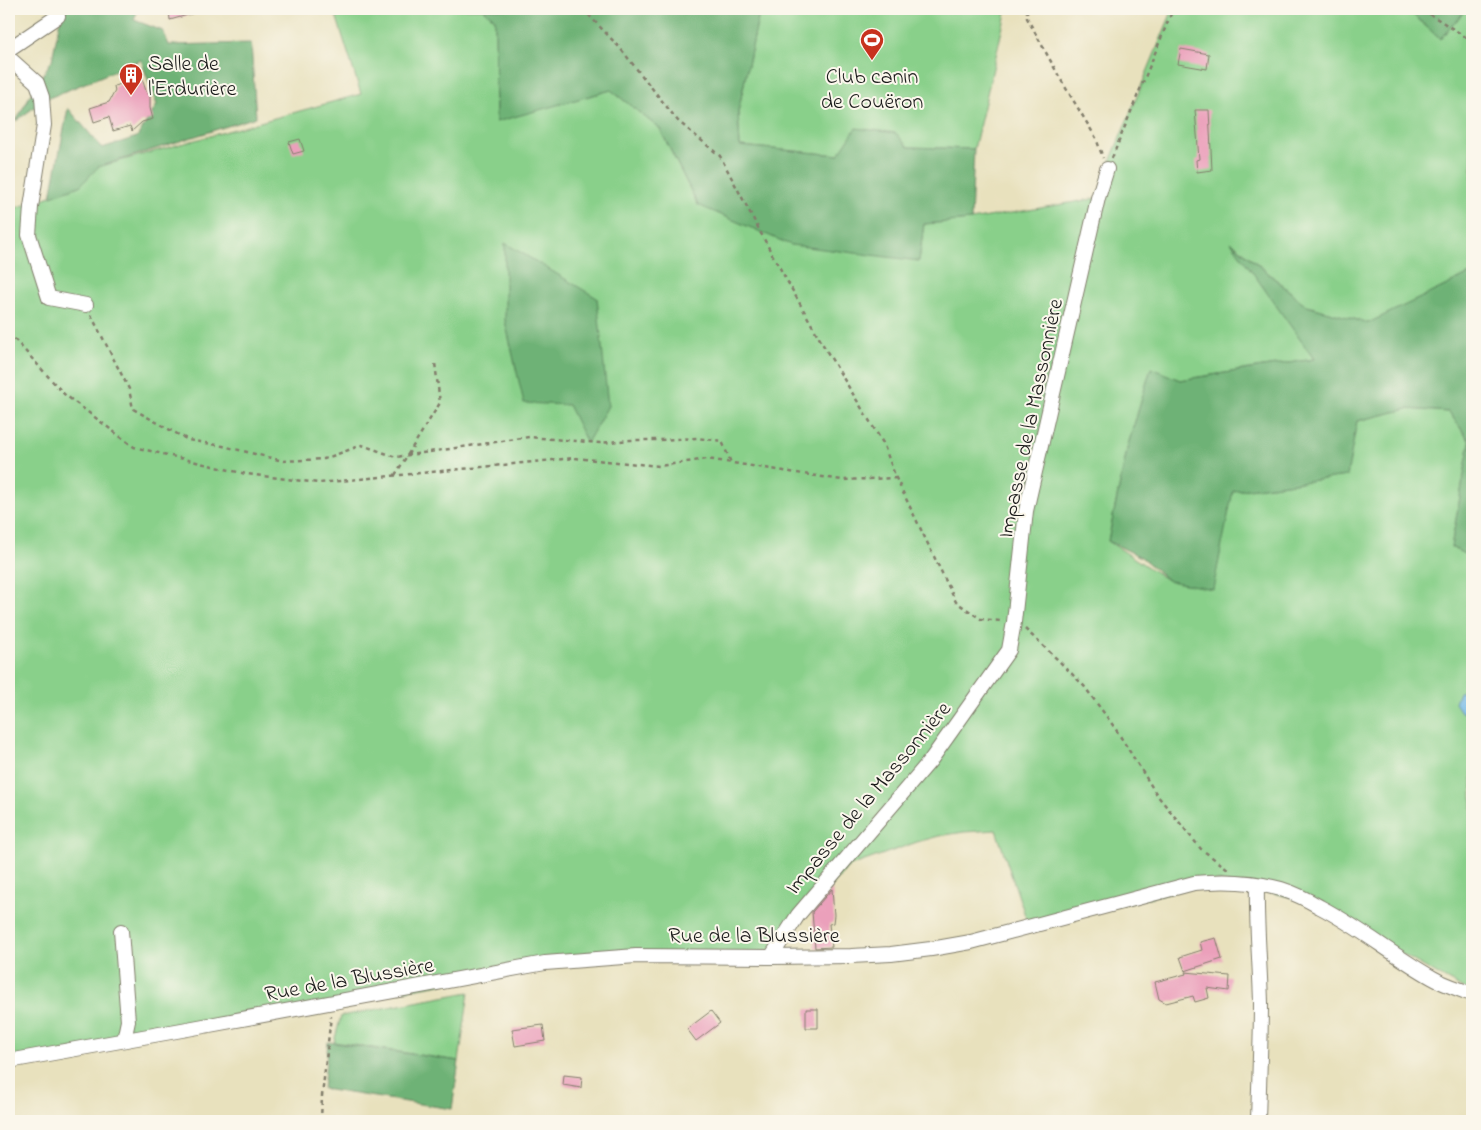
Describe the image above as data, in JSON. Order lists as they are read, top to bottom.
{
  "streets": {
    "street": ["Impasse de la Massonnière", "Rue de la Blussière"]
  },
  "crossings": [
    ["Impasse de la Massonnière", "Rue de la Blussière"]
  ],
  "places": {
    "sports": ["Club canin de Couëron"],
    "building": ["Salle de l'Erdurière"]
  }
}
